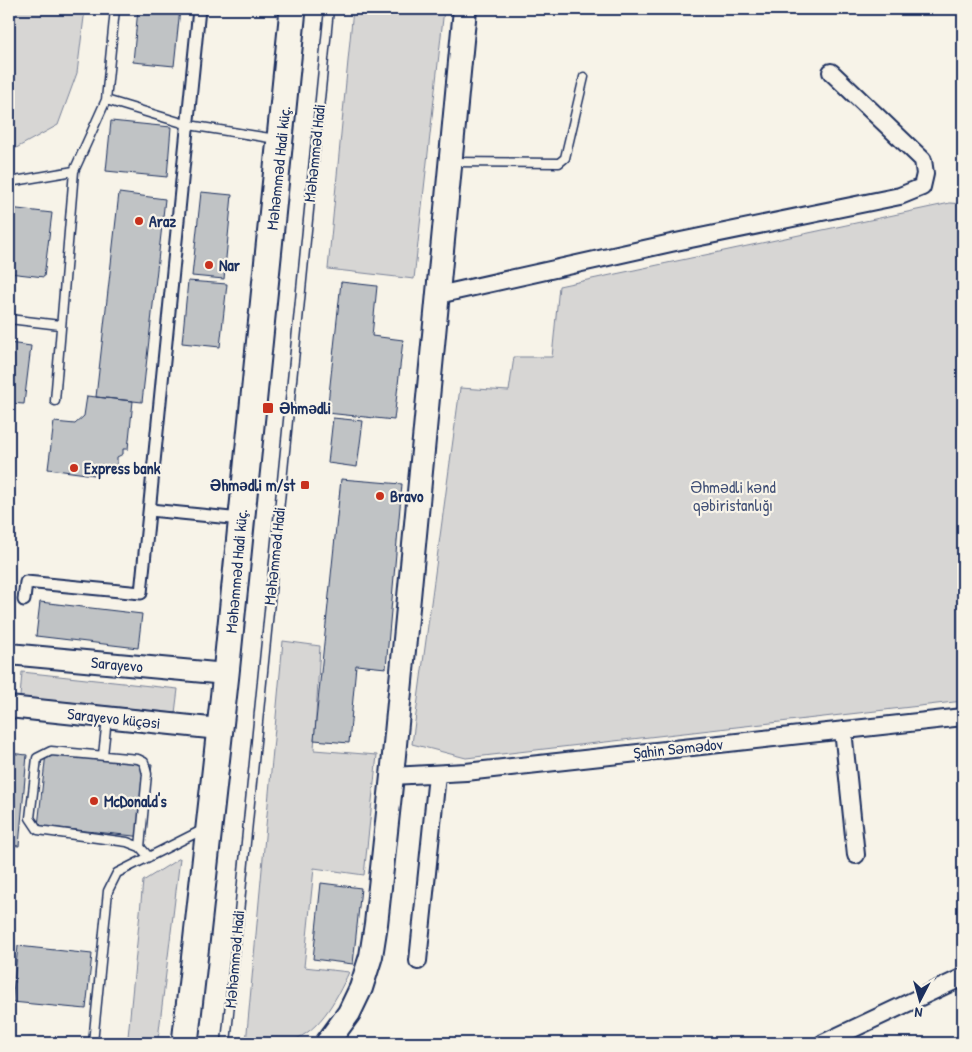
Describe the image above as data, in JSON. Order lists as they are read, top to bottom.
{
  "streets": {
    "main road": ["Məhəmməd Hadi küç."],
    "street": ["Sarayevo", "Sarayevo küçəsi", "Şahin Səmədov"],
    "lane": ["Məhəmməd Hadi"]
  },
  "crossings": [
    ["Məhəmməd Hadi küç.", "Sarayevo"],
    ["Məhəmməd Hadi küç.", "Sarayevo küçəsi"]
  ],
  "parks": ["Əhmədli kənd qəbiristanlığı"],
  "places": {
    "other": [
      "Araz",
      "Nar",
      "Express bank",
      "Bravo",
      "McDonald's"
    ],
    "transit": ["Əhmədli", "Əhmədli m/st"]
  },
  "north": "bottom"
}
